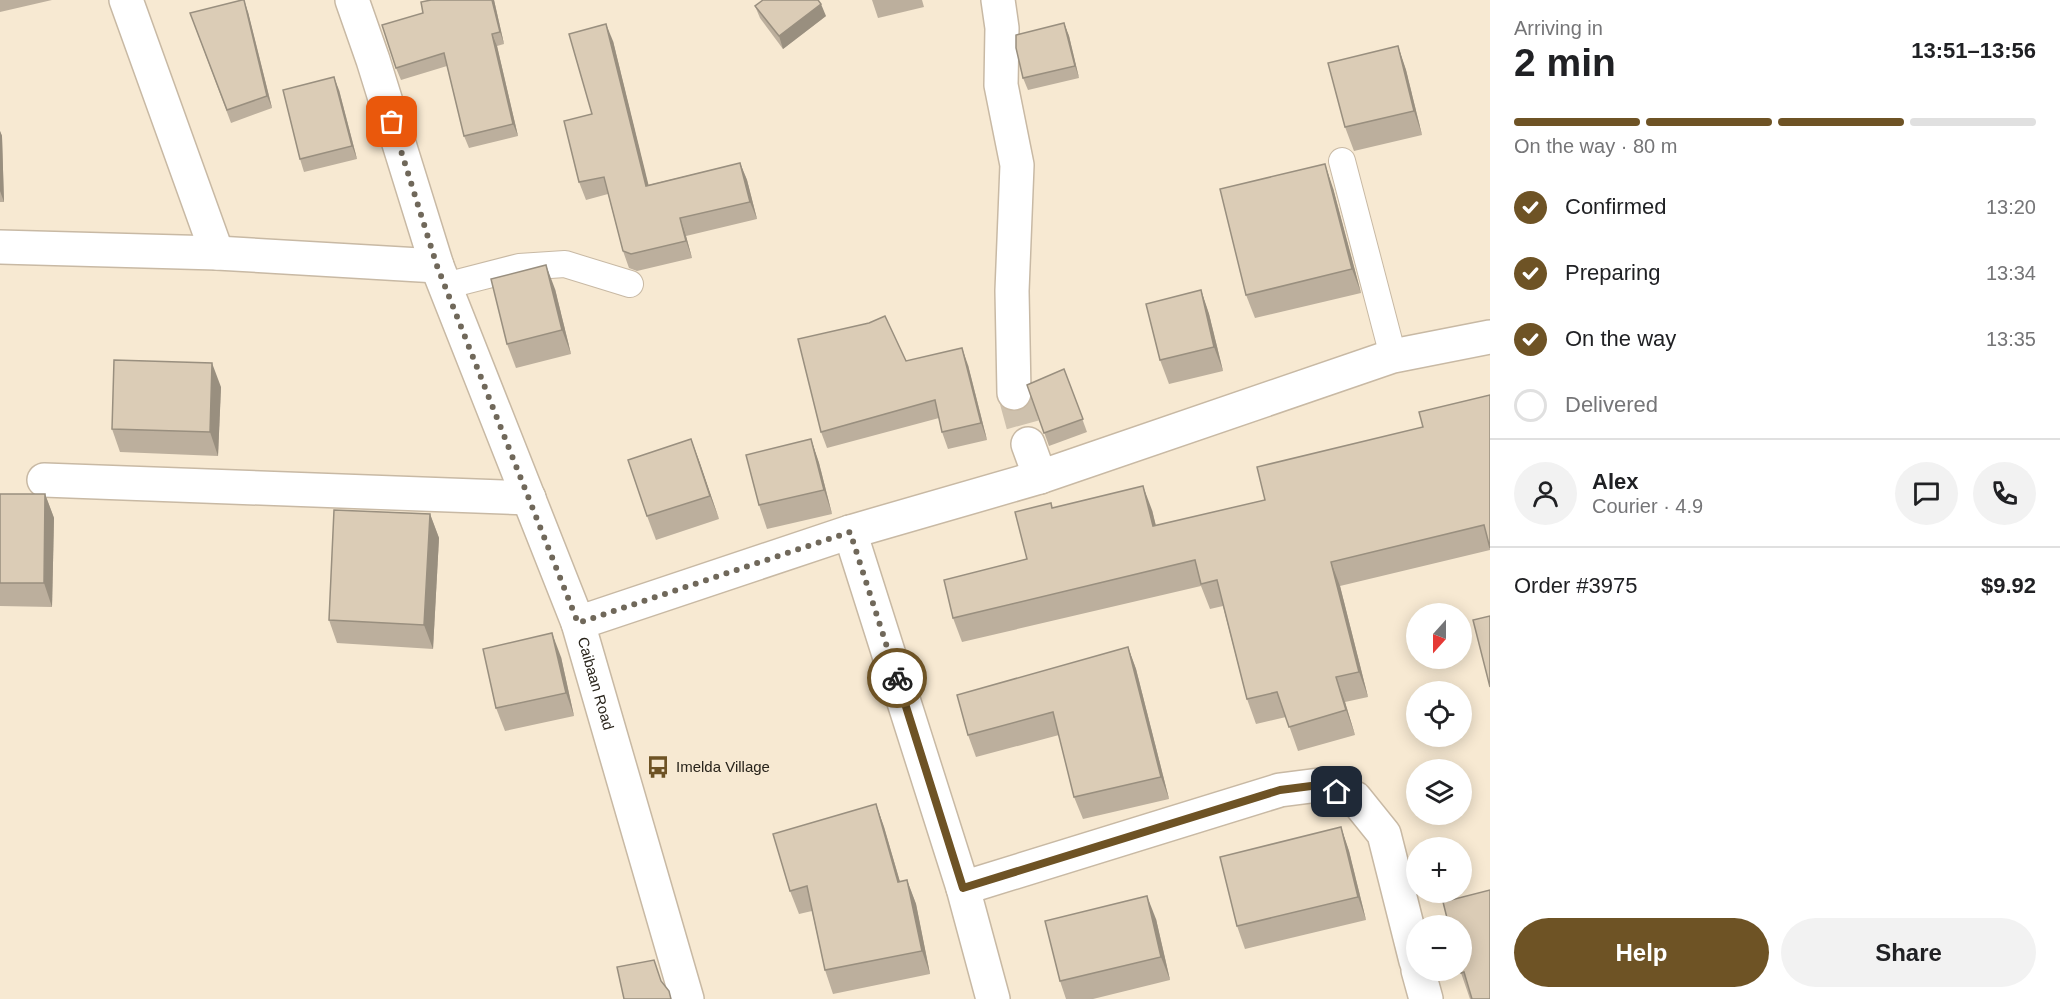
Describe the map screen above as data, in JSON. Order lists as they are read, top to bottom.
{
  "streets": {
    "street": ["Caibaan Road"]
  },
  "places": {
    "bus stop": ["Imelda Village"]
  },
  "north": "bottom",
  "page": {
    "heading": ["2 min", "Arriving in", "13:51–13:56"],
    "panel": [
      "Alex",
      "Courier · 4.9",
      "Order #3975",
      "$9.92"
    ],
    "bar": "On the way · 80 m",
    "list": [
      ["Confirmed", "13:20"],
      ["Preparing", "13:34"],
      ["On the way", "13:35"],
      "Delivered"
    ],
    "map_buttons": ["+", "−"],
    "buttons": ["Help", "Share"]
  }
}
